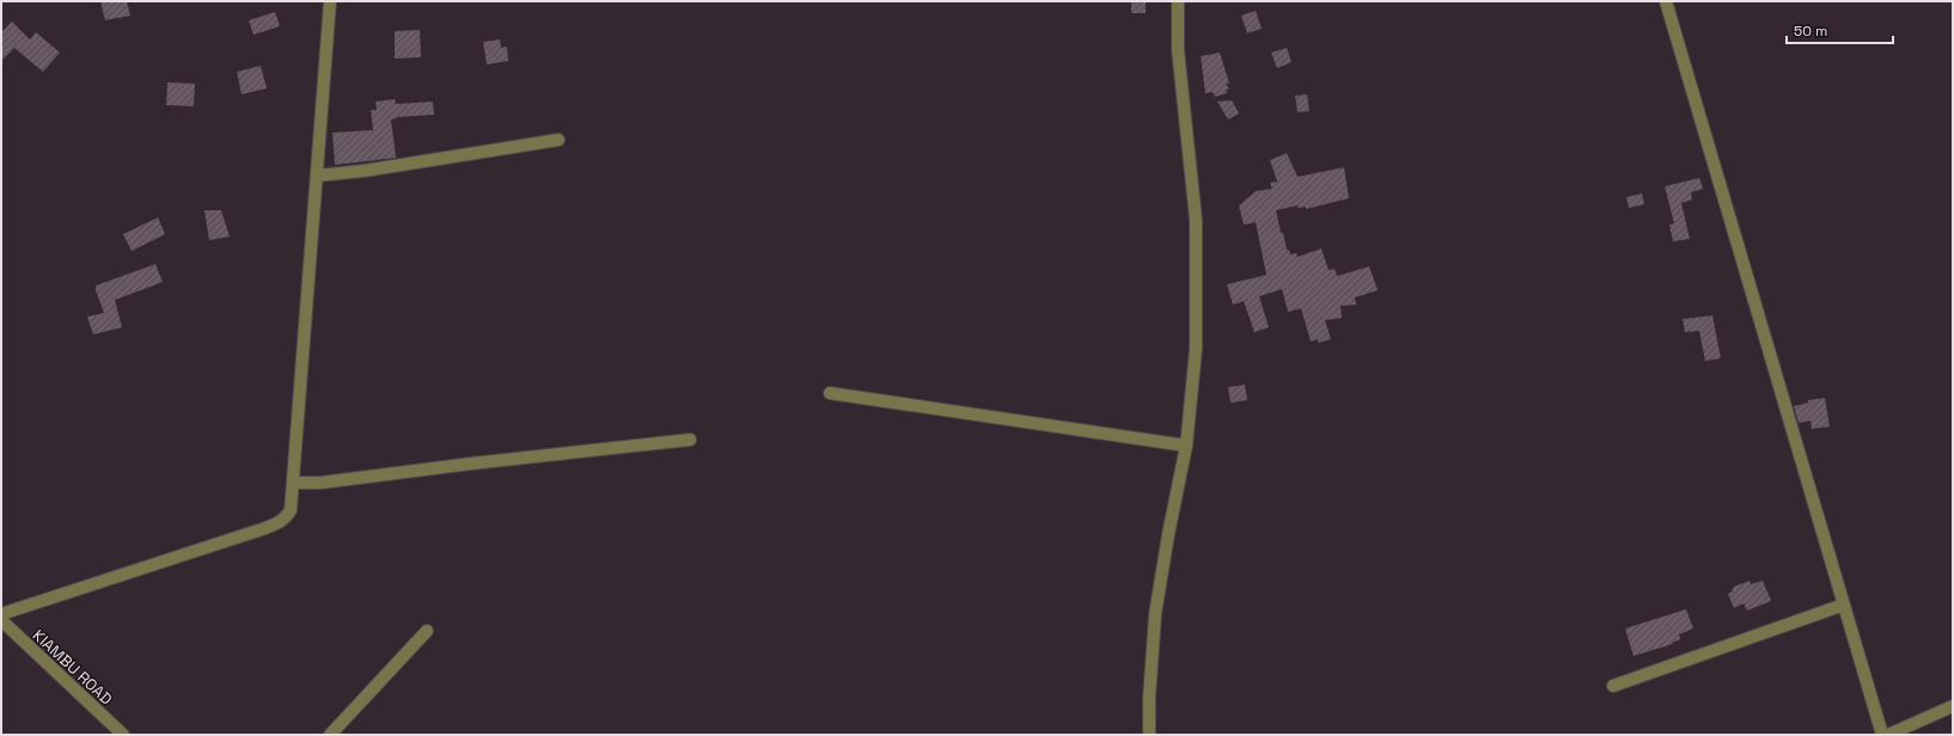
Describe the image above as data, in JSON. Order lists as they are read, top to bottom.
{
  "streets": {
    "street": ["KIAMBU ROAD"]
  },
  "scale_bar": "50 m"
}
